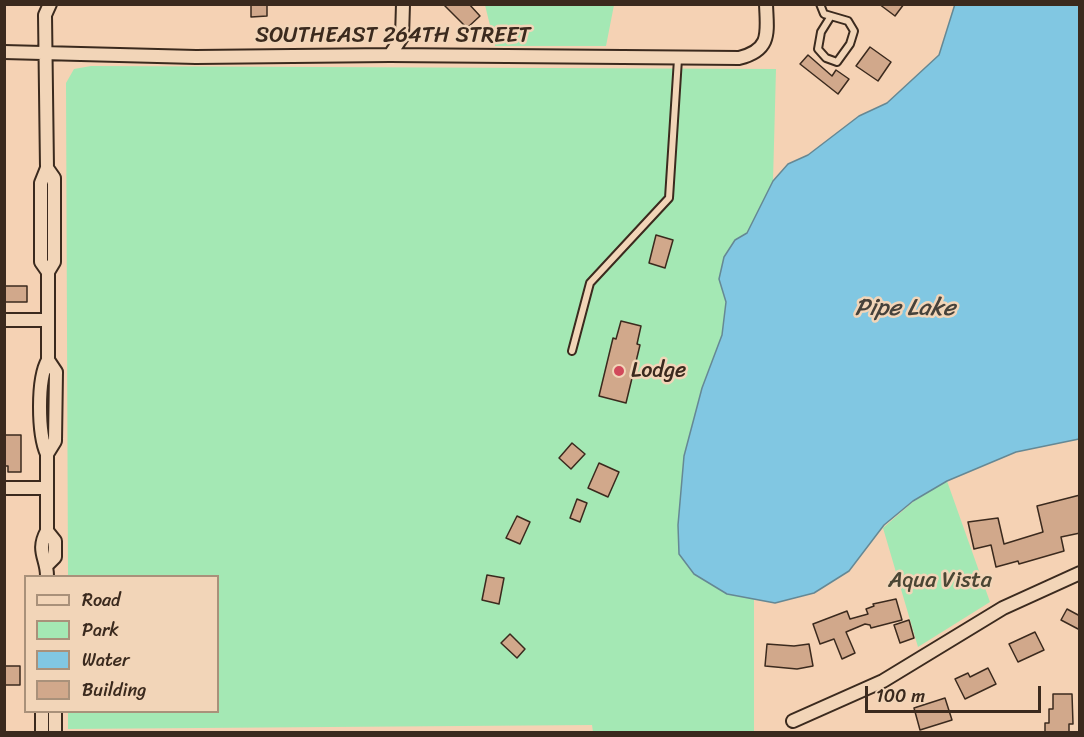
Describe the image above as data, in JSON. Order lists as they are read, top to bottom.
{
  "streets": {
    "street": ["SOUTHEAST 264TH STREET"]
  },
  "water": ["Pipe Lake"],
  "parks": ["Aqua Vista"],
  "places": ["Lodge"],
  "legend": [
    "Road",
    "Park",
    "Water",
    "Building"
  ],
  "scale_bar": "100 m"
}
